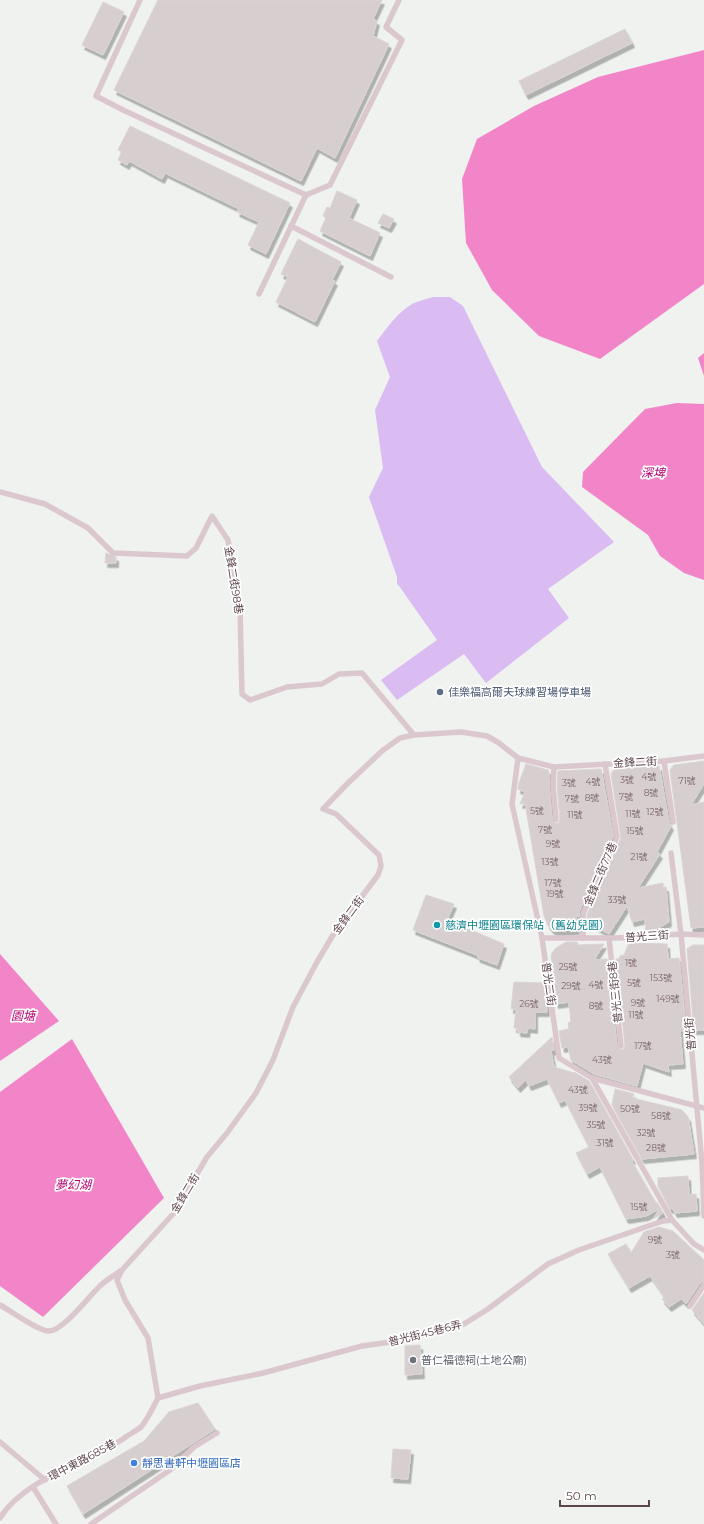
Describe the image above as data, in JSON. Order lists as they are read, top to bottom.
{
  "streets": {
    "lane": [
      "金鋒二街98巷",
      "金鋒二街",
      "金鋒二街77巷",
      "普光三街",
      "普光二街",
      "普光三街8巷",
      "普光街",
      "普光街45巷6弄",
      "環中東路685巷"
    ]
  },
  "crossings": [
    ["金鋒二街98巷", "金鋒二街"],
    ["金鋒二街", "金鋒二街77巷"],
    ["金鋒二街", "普光二街"],
    ["金鋒二街77巷", "普光三街"],
    ["普光三街", "普光二街"],
    ["普光三街", "普光三街8巷"],
    ["普光三街", "普光街"],
    ["普光二街", "普光街"],
    ["普光街45巷6弄", "環中東路685巷"]
  ],
  "water": ["深埤", "園塘", "夢幻湖"],
  "places": [
    "佳樂福高爾夫球練習場停車場",
    "慈濟中壢園區環保站（舊幼兒園）",
    "普仁福德祠(土地公廟)",
    "靜思書軒中壢園區店"
  ],
  "house_numbers": [
    "4號",
    "3號",
    "71號",
    "4號",
    "3號",
    "8號",
    "7號",
    "8號",
    "7號",
    "5號",
    "12號",
    "11號",
    "11號",
    "7號",
    "15號",
    "9號",
    "21號",
    "13號",
    "17號",
    "19號",
    "33號",
    "1號",
    "25號",
    "153號",
    "5號",
    "4號",
    "29號",
    "149號",
    "9號",
    "26號",
    "8號",
    "11號",
    "17號",
    "43號",
    "43號",
    "39號",
    "50號",
    "58號",
    "35號",
    "32號",
    "31號",
    "28號",
    "15號",
    "9號",
    "3號"
  ],
  "scale_bar": "50 m"
}
